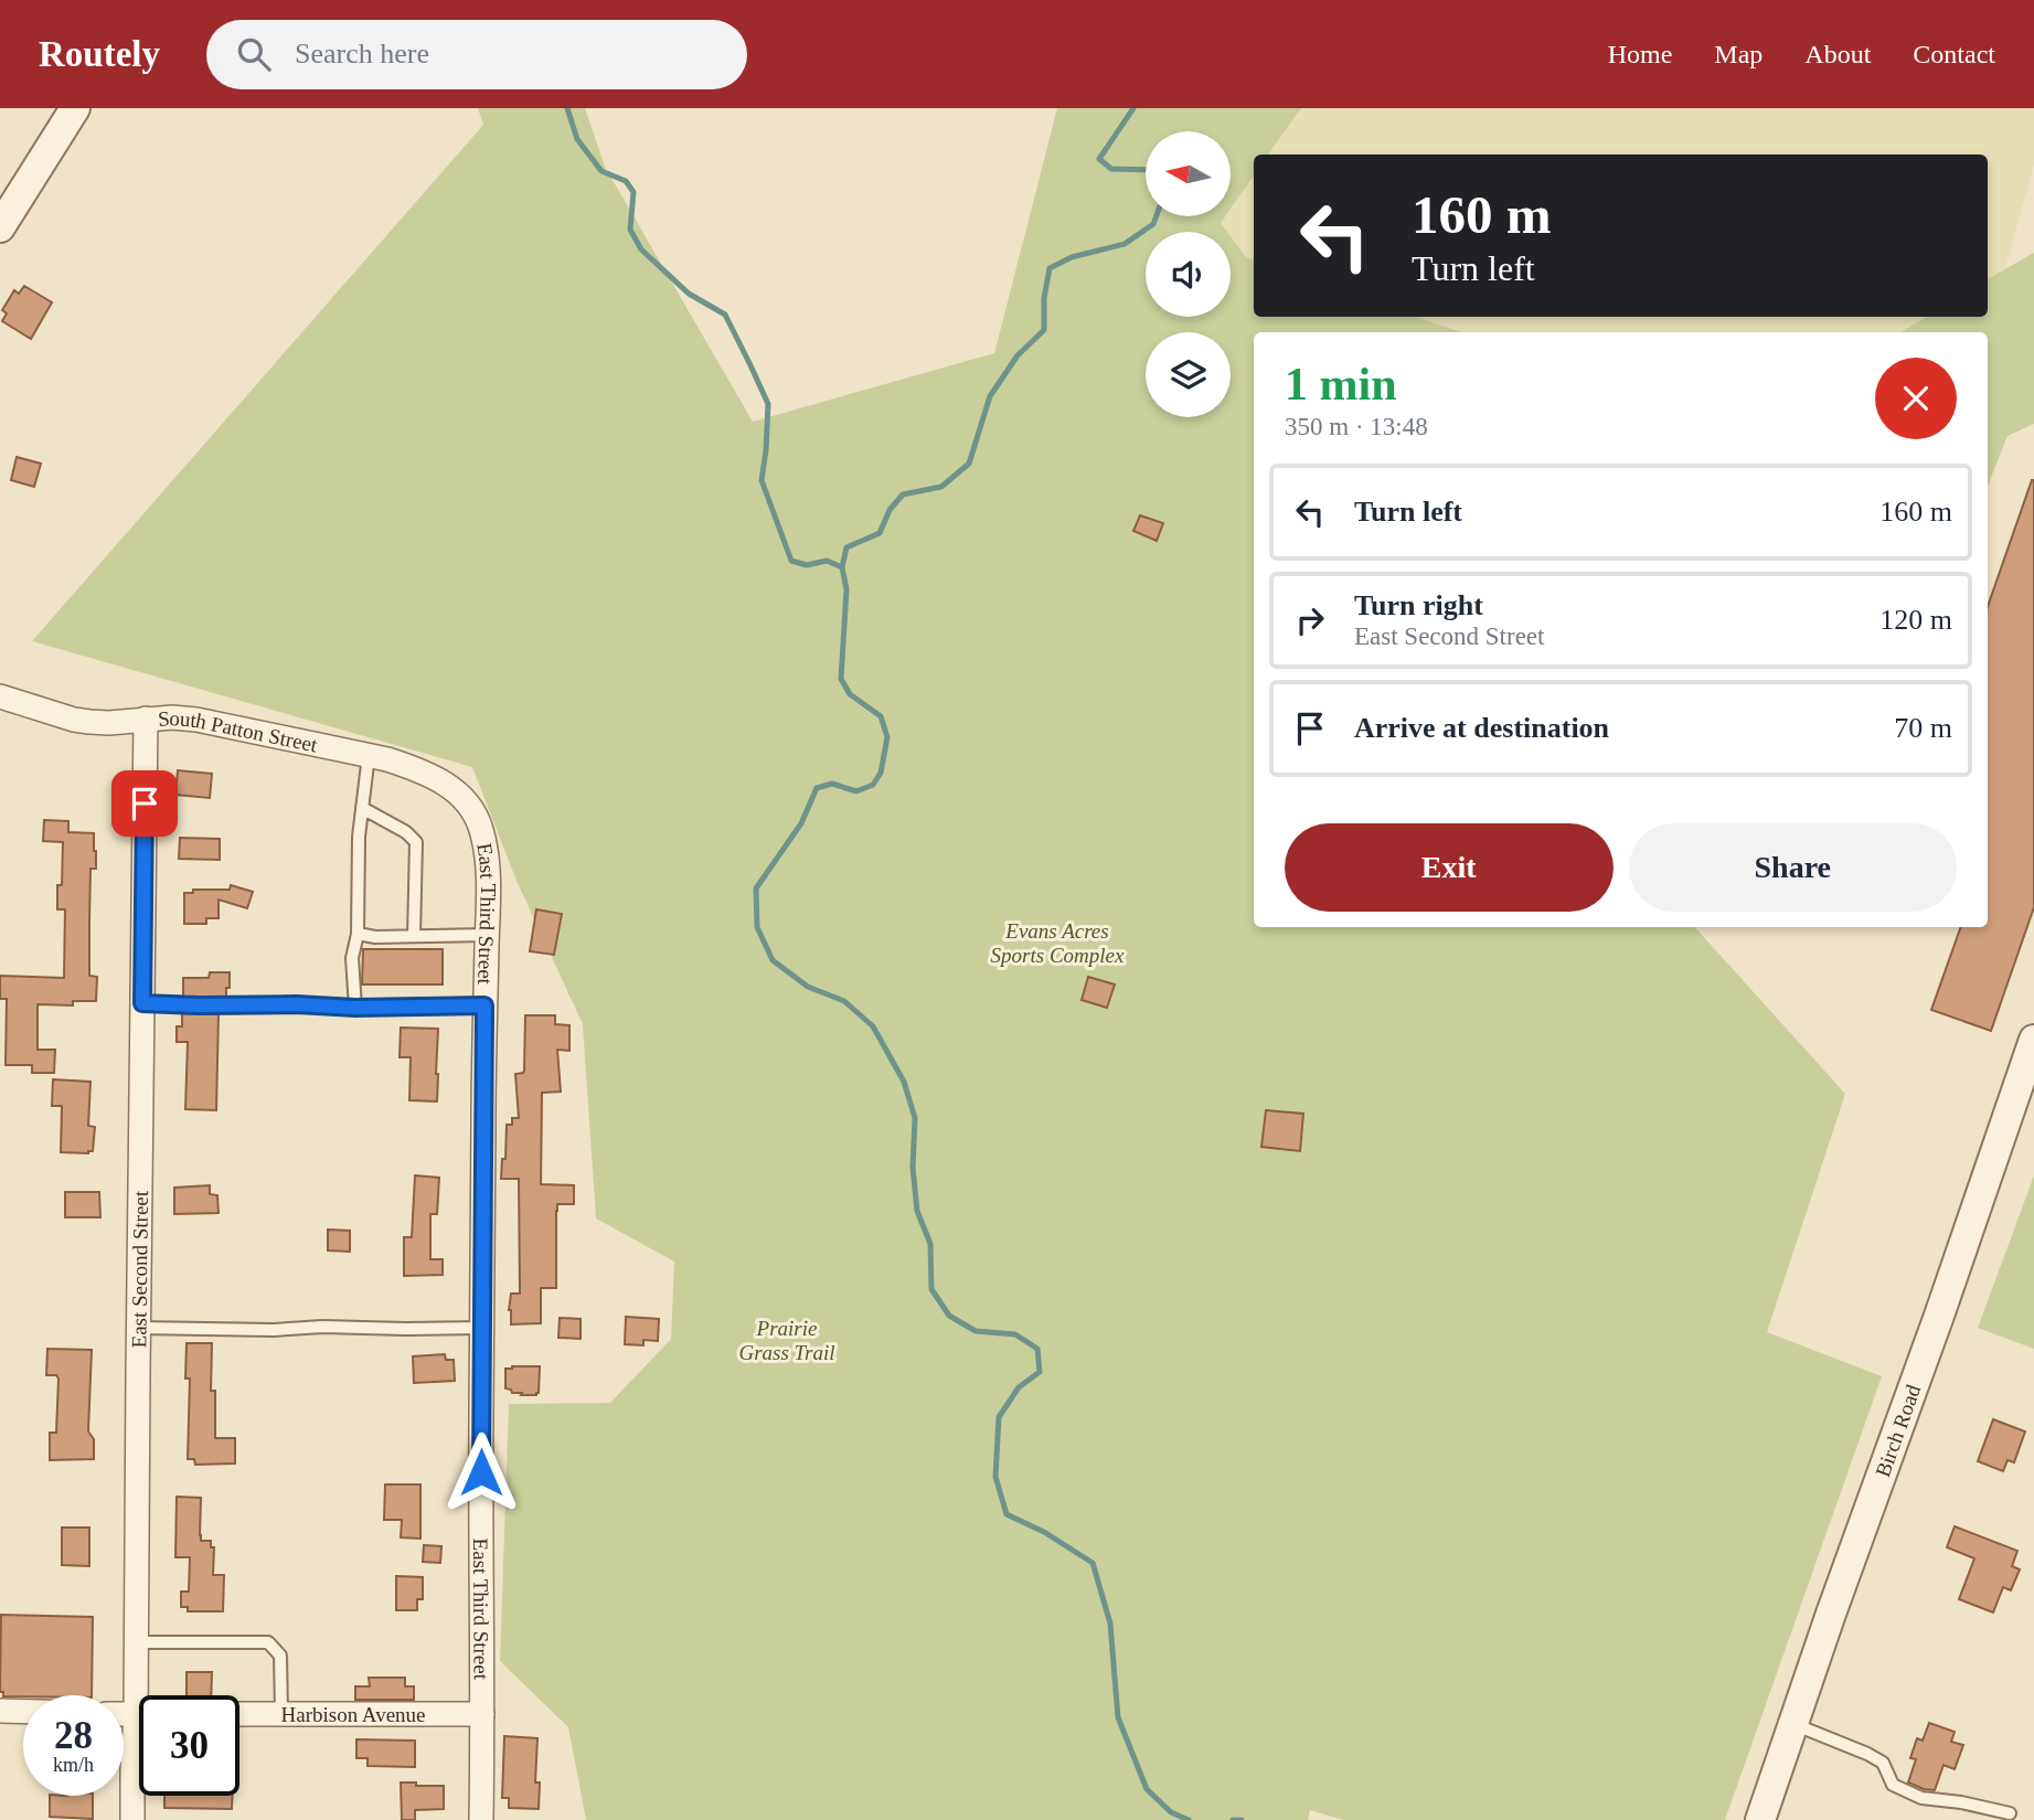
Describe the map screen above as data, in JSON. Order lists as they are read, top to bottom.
{
  "streets": {
    "street": [
      "South Patton Street",
      "East Third Street",
      "East Second Street",
      "Birch Road",
      "Harbison Avenue"
    ]
  },
  "crossings": [
    ["South Patton Street", "East Third Street"],
    ["South Patton Street", "East Second Street"],
    ["East Third Street", "Harbison Avenue"]
  ],
  "parks": ["Evans Acres Sports Complex", "Prairie Grass Trail"],
  "north": "left",
  "page": {
    "header": "Routely",
    "search": "Search here",
    "nav": [
      "Home",
      "Map",
      "About",
      "Contact"
    ],
    "turn": ["160 m", "Turn left"],
    "heading": ["1 min", "350 m · 13:48"],
    "list": [
      {
        "name": "Turn left",
        "value": "160 m"
      },
      {
        "name": "Turn right",
        "note": "East Second Street",
        "value": "120 m"
      },
      {
        "name": "Arrive at destination",
        "value": "70 m"
      }
    ],
    "buttons": ["Exit", "Share"],
    "speed": "28 km/h",
    "limit": "30"
  }
}
